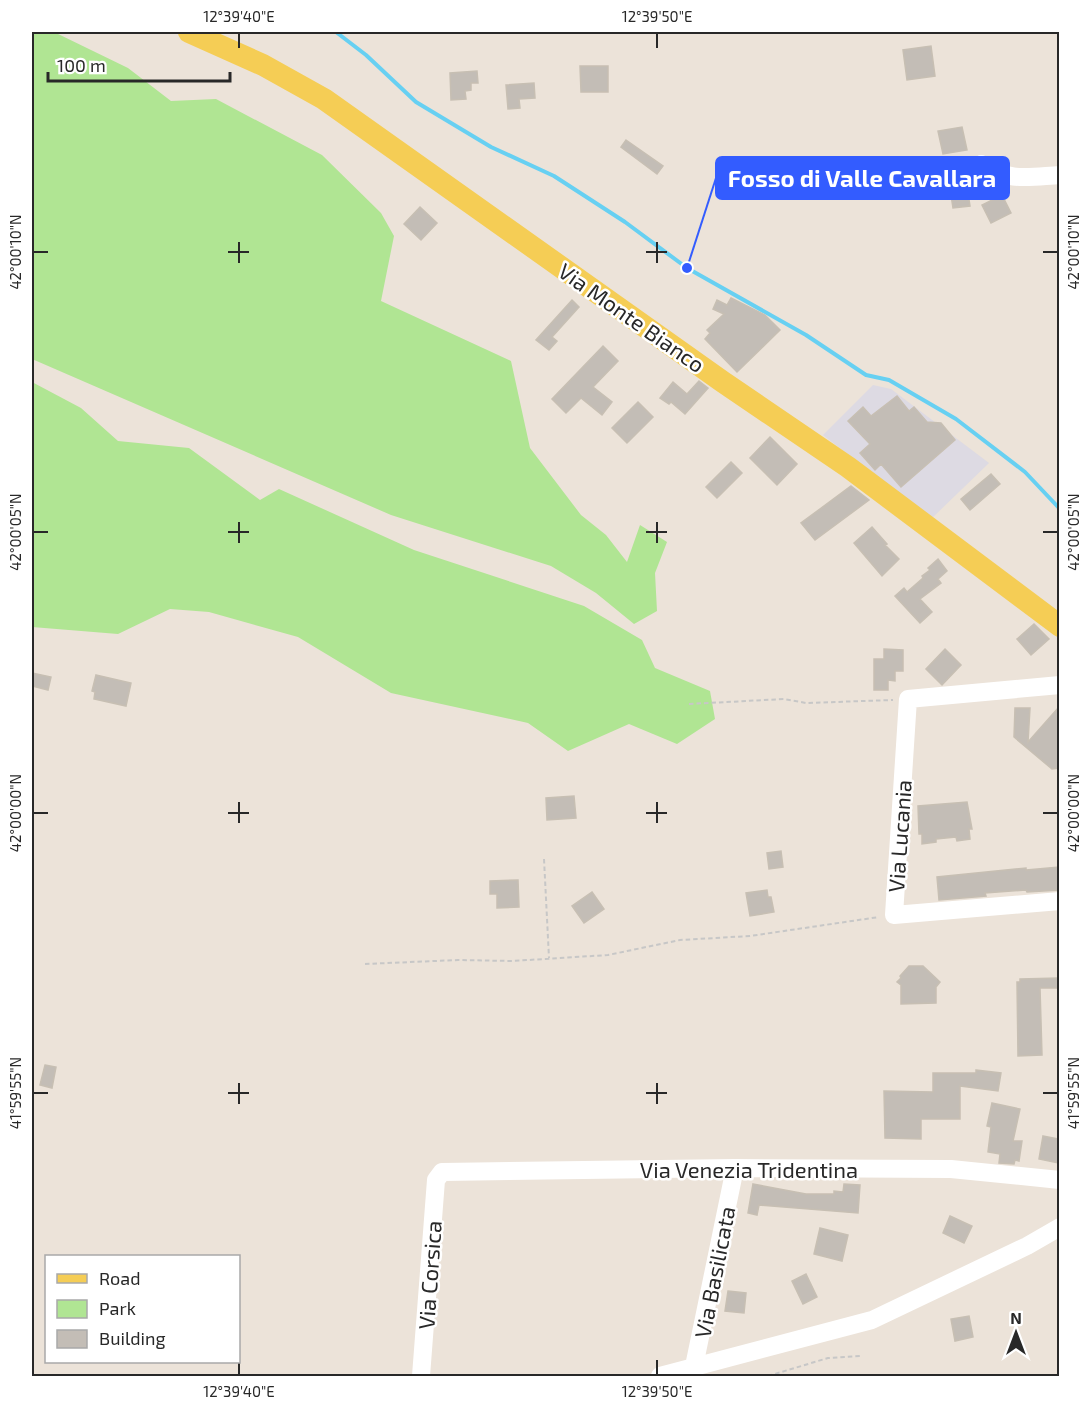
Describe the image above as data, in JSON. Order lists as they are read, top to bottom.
{
  "streets": {
    "main road": ["Via Monte Bianco"],
    "street": [
      "Via Lucania",
      "Via Venezia Tridentina",
      "Via Basilicata",
      "Via Corsica"
    ]
  },
  "crossings": [
    ["Via Venezia Tridentina", "Via Basilicata"],
    ["Via Venezia Tridentina", "Via Corsica"]
  ],
  "places": ["Fosso di Valle Cavallara"],
  "legend": ["Road", "Park", "Building"],
  "scale_bar": "100 m",
  "north": "top",
  "coordinates": [
    "12°39'40\"E",
    "12°39'50\"E",
    "42°00'10\"N",
    "42°00'05\"N",
    "42°00'00\"N",
    "41°59'55\"N"
  ]
}
